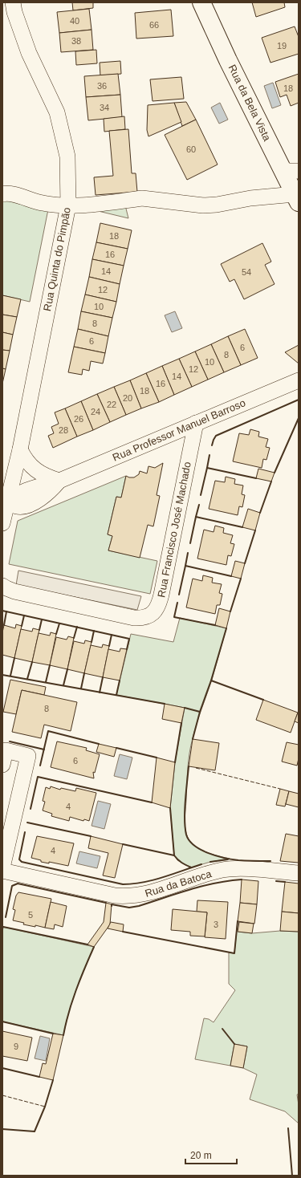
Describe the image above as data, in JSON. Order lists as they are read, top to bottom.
{
  "streets": {
    "main road": ["Rua da Bela Vista"],
    "street": [
      "Rua Quinta do Pimpão",
      "Rua Professor Manuel Barroso",
      "Rua Francisco José Machado",
      "Rua da Batoca"
    ]
  },
  "crossings": [
    ["Rua Quinta do Pimpão", "Rua Professor Manuel Barroso"],
    ["Rua Professor Manuel Barroso", "Rua Francisco José Machado"]
  ],
  "house_numbers": [
    "40",
    "66",
    "38",
    "19",
    "36",
    "18",
    "34",
    "60",
    "18",
    "16",
    "14",
    "54",
    "12",
    "10",
    "8",
    "6",
    "6",
    "8",
    "10",
    "12",
    "14",
    "16",
    "18",
    "20",
    "22",
    "24",
    "26",
    "28",
    "8",
    "6",
    "4",
    "4",
    "5",
    "3",
    "9"
  ],
  "scale_bar": "20 m"
}
